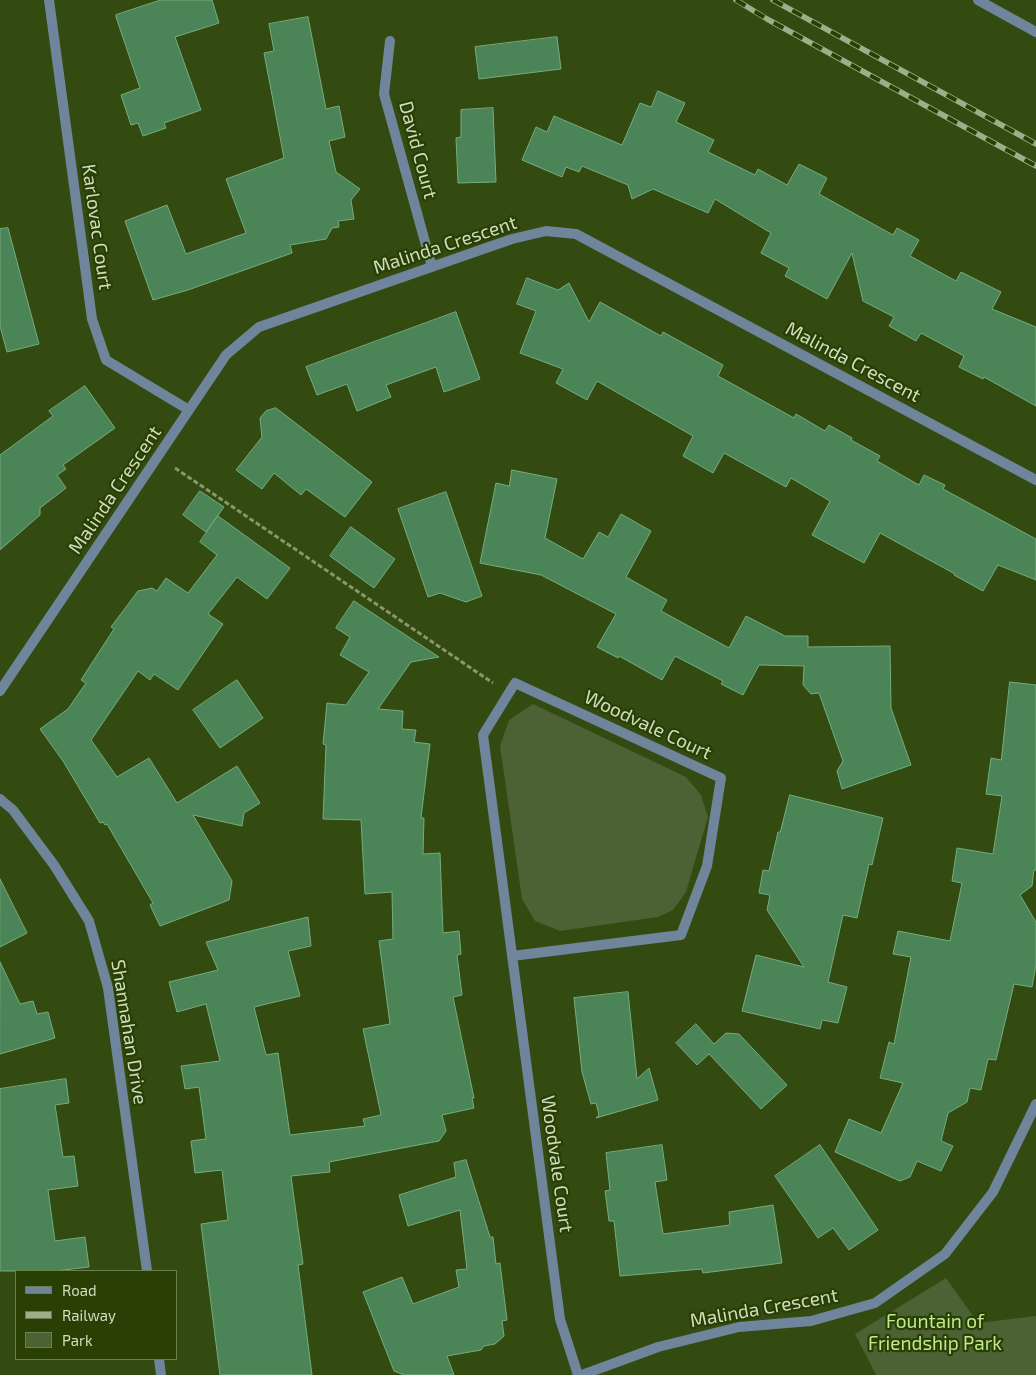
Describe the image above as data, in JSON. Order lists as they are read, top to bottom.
{
  "streets": {
    "street": [
      "David Court",
      "Karlovac Court",
      "Malinda Crescent",
      "Woodvale Court",
      "Shannahan Drive"
    ]
  },
  "crossings": [
    ["David Court", "Malinda Crescent"],
    ["Karlovac Court", "Malinda Crescent"],
    ["Malinda Crescent", "Woodvale Court"]
  ],
  "parks": ["Fountain of Friendship Park"],
  "legend": ["Road", "Railway", "Park"]
}
